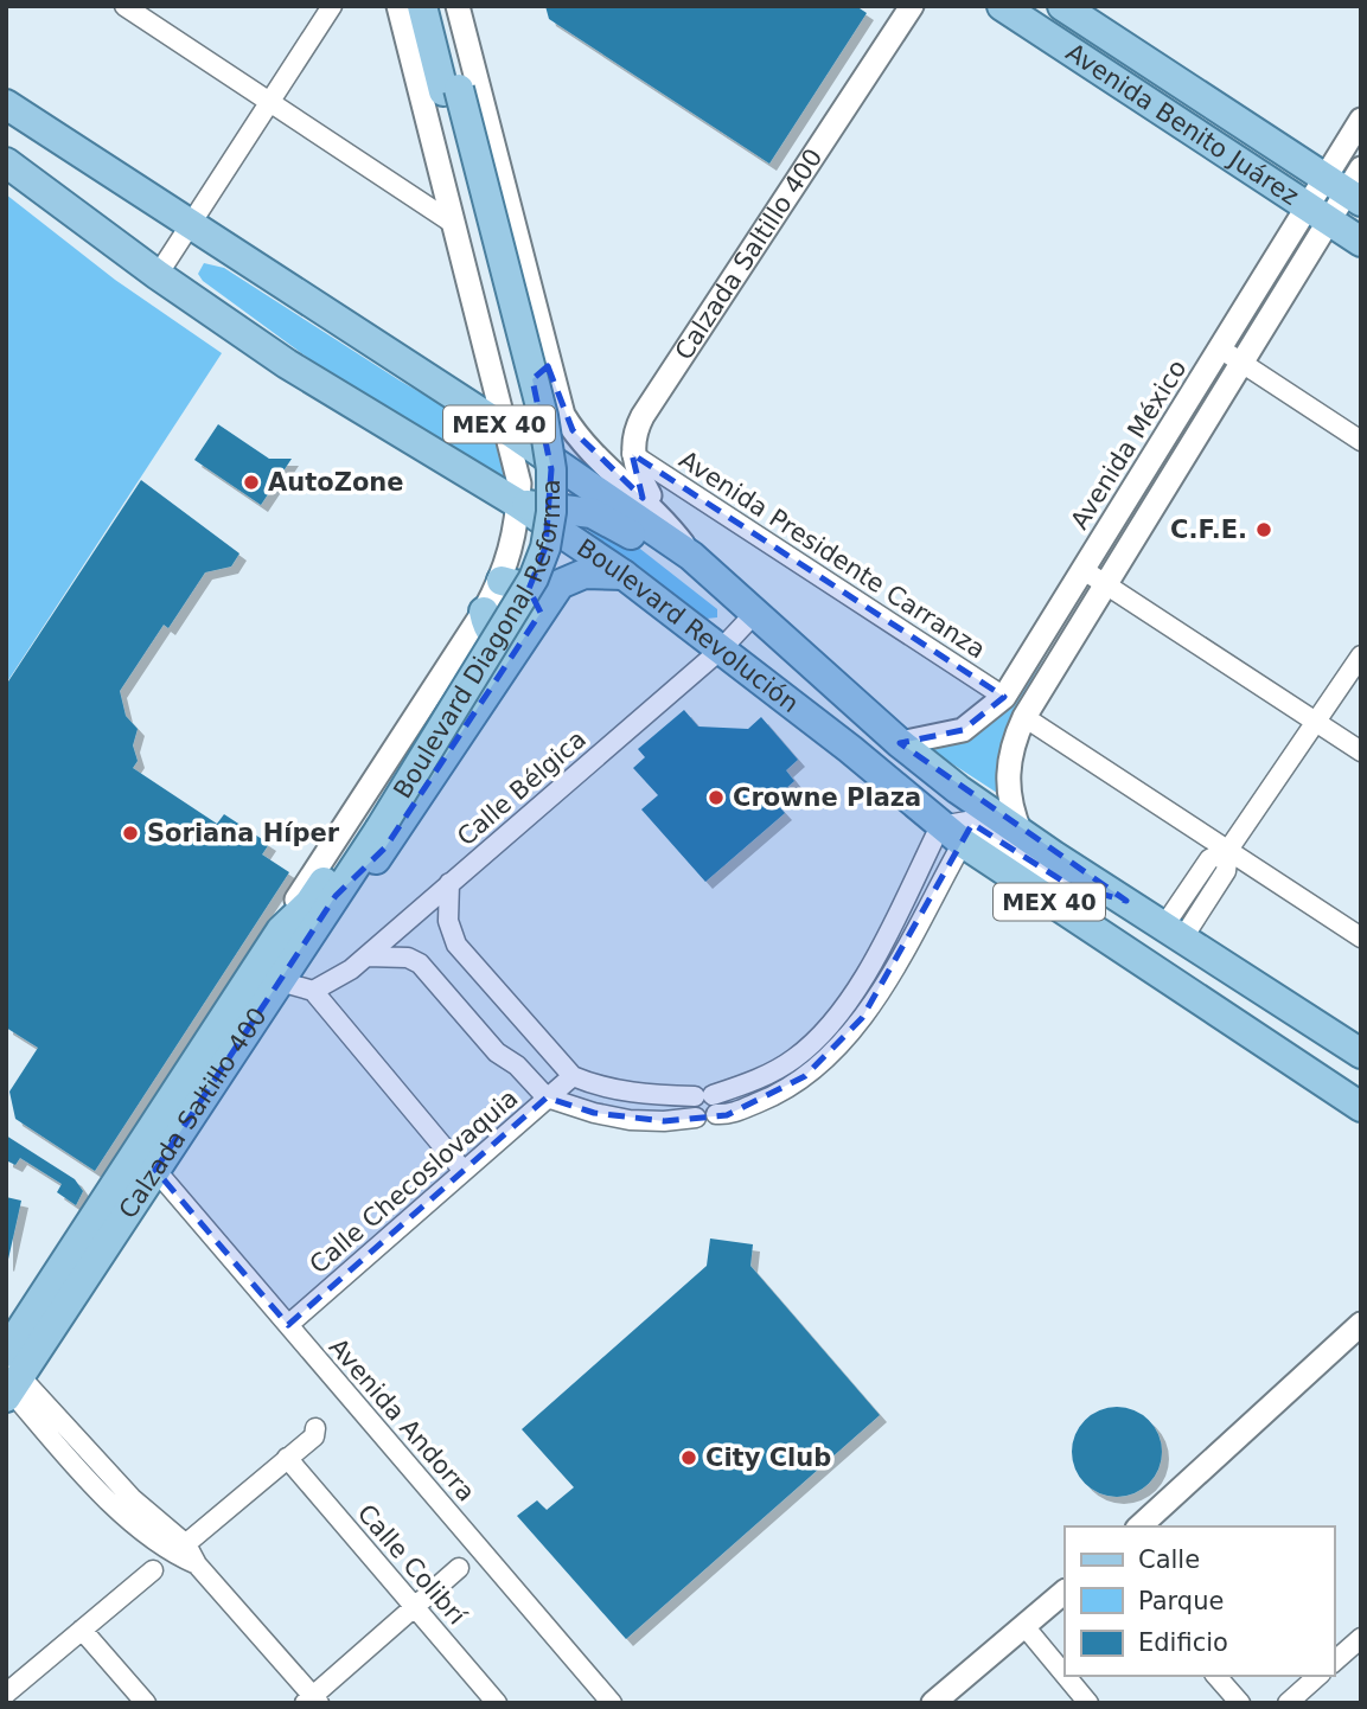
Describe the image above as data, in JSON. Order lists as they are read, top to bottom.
{
  "streets": {
    "main road": [
      "Avenida Benito Juárez",
      "Calzada Saltillo 400",
      "MEX 40",
      "Boulevard Revolución",
      "Boulevard Diagonal Reforma"
    ],
    "street": [
      "Avenida México",
      "Avenida Presidente Carranza",
      "Calle Bélgica",
      "Calle Checoslovaquia",
      "Avenida Andorra",
      "Calle Colibrí"
    ]
  },
  "crossings": [
    ["Avenida Benito Juárez", "Avenida México"],
    ["Calzada Saltillo 400", "Avenida Presidente Carranza"],
    ["Calzada Saltillo 400", "Boulevard Diagonal Reforma"],
    ["Calzada Saltillo 400", "Avenida Andorra"],
    ["MEX 40", "Avenida México"],
    ["MEX 40", "Calle Bélgica"],
    ["Avenida México", "Avenida Presidente Carranza"],
    ["Boulevard Revolución", "Calle Bélgica"],
    ["Calle Checoslovaquia", "Avenida Andorra"]
  ],
  "places": [
    "AutoZone",
    "C.F.E.",
    "Crowne Plaza",
    "Soriana Híper",
    "City Club"
  ],
  "legend": ["Calle", "Parque", "Edificio"]
}
